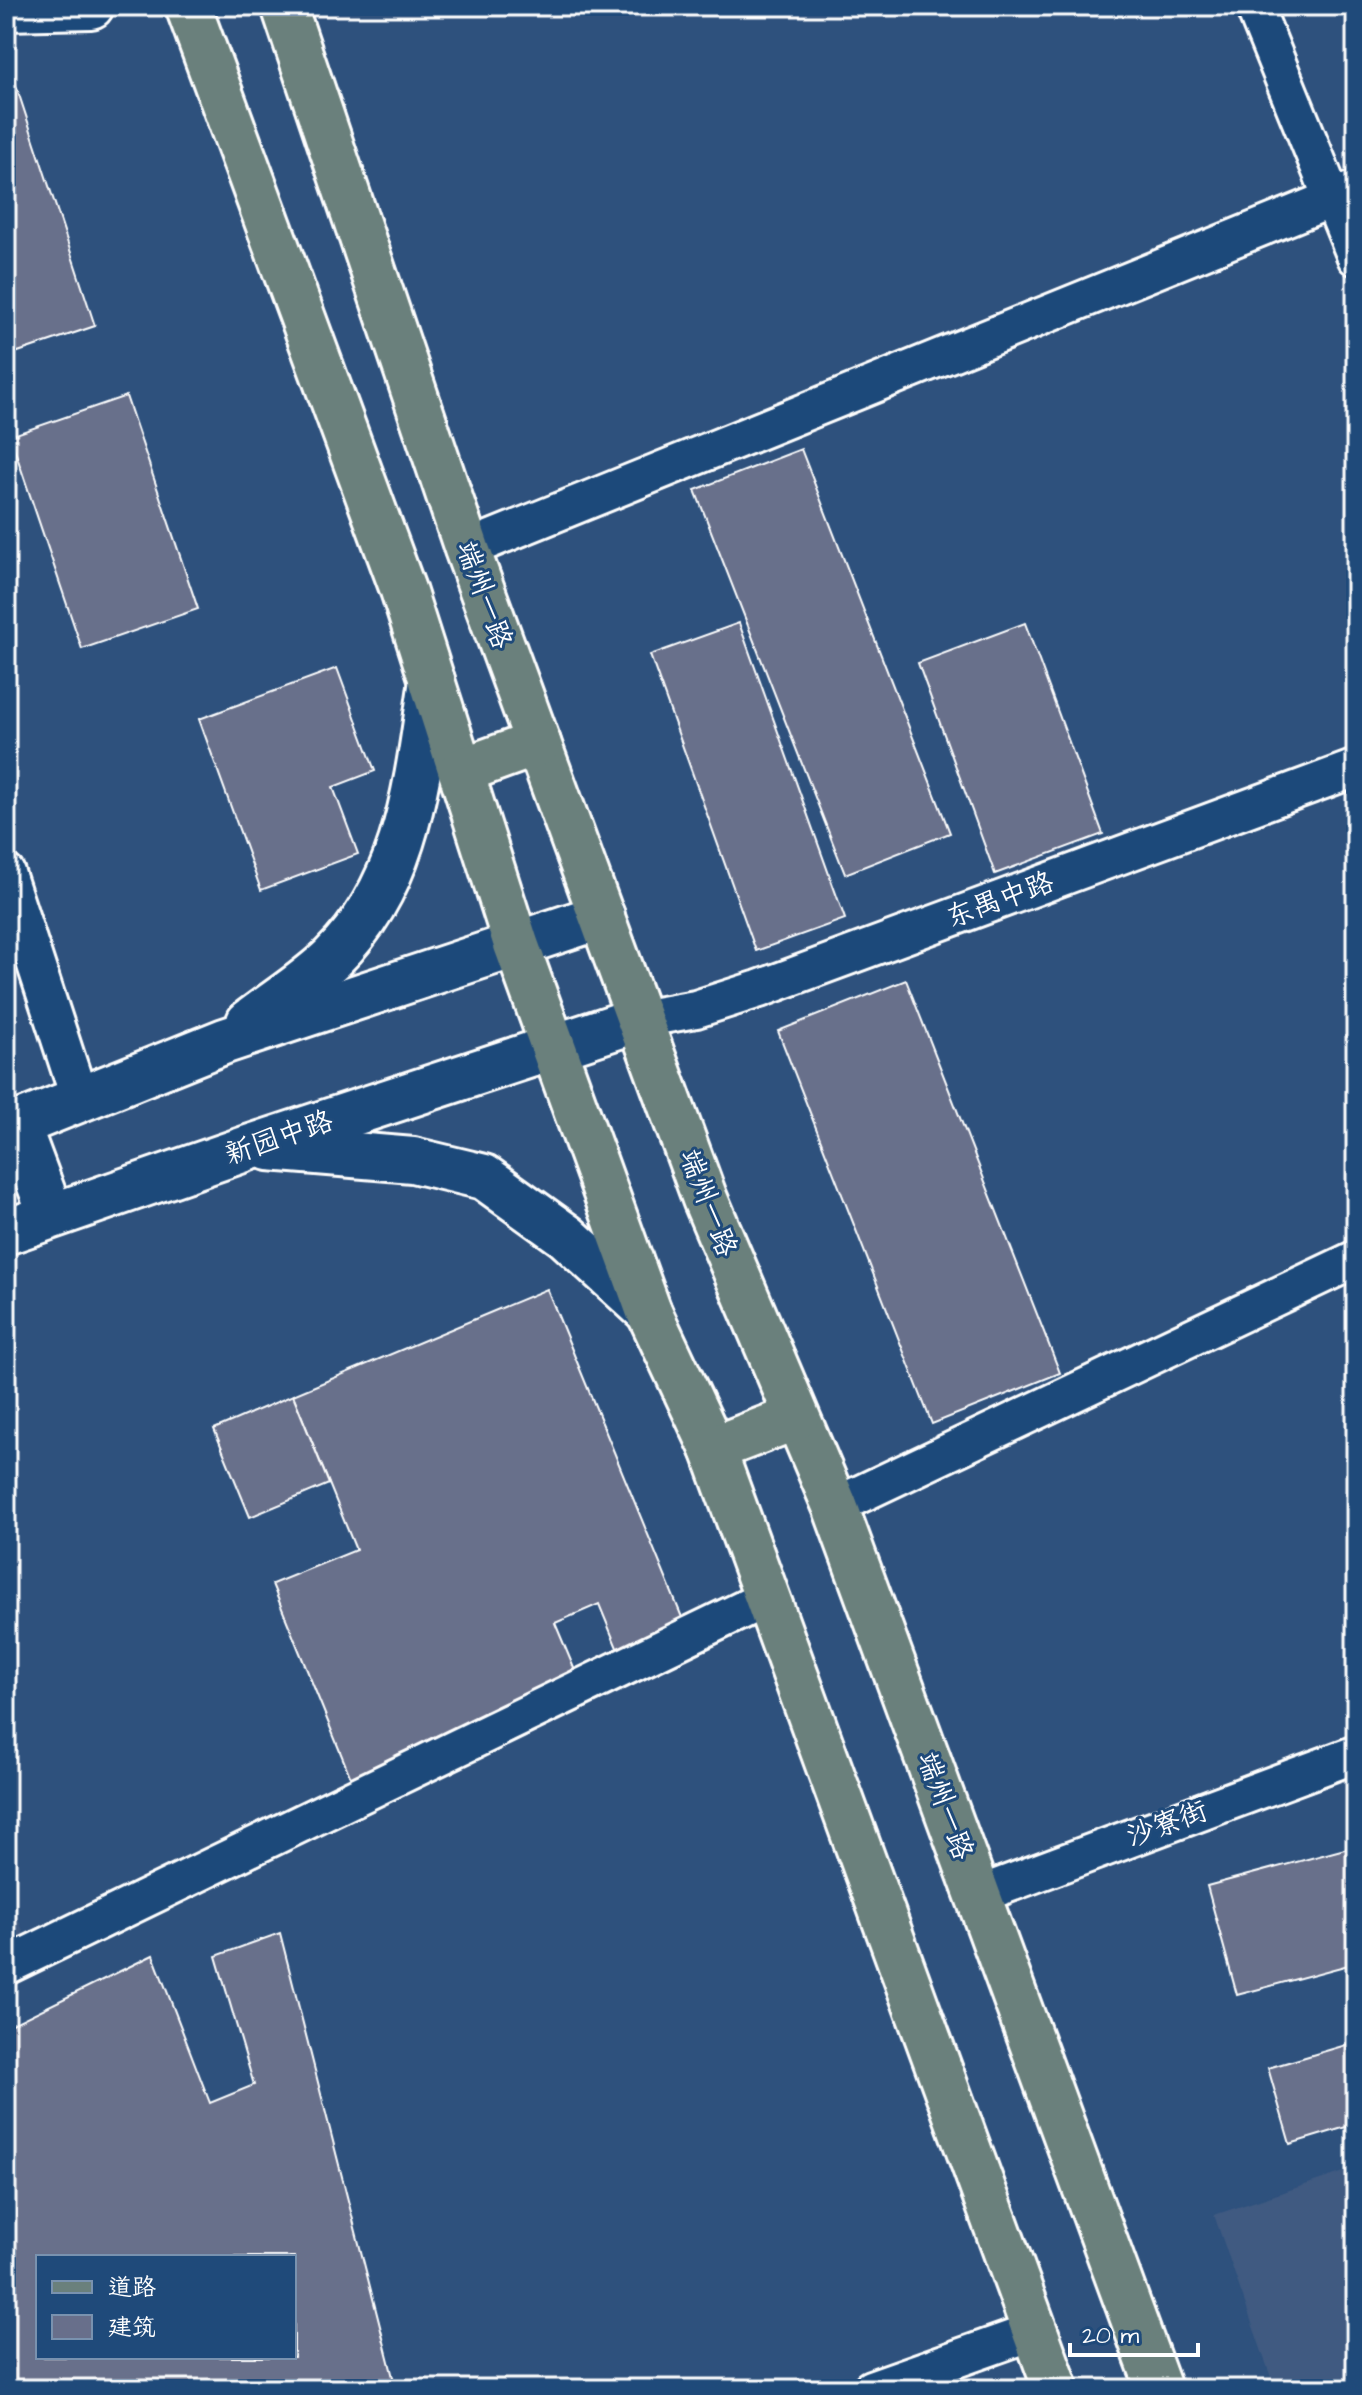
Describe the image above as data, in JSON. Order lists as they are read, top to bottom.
{
  "streets": {
    "main road": ["端州一路", "新园中路"],
    "street": ["东禺中路", "沙寮街"]
  },
  "crossings": [
    ["端州一路", "东禺中路"],
    ["端州一路", "新园中路"],
    ["端州一路", "沙寮街"],
    ["东禺中路", "新园中路"]
  ],
  "legend": ["道路", "建筑"],
  "scale_bar": "20 m"
}
